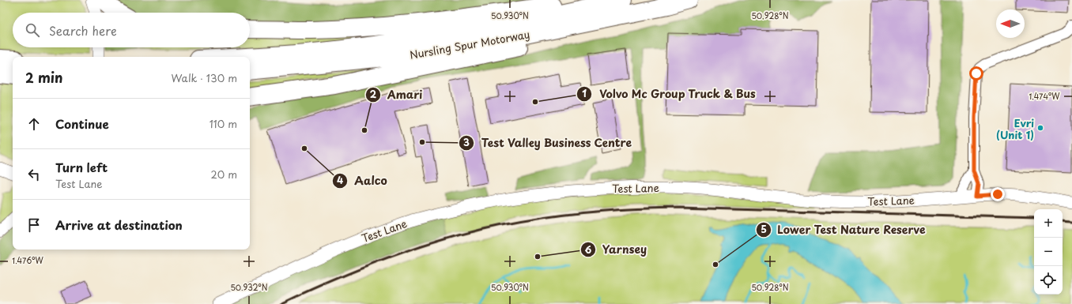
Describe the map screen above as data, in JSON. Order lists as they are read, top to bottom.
{
  "streets": {
    "highway": ["Nursling Spur Motorway"],
    "street": ["Test Lane"]
  },
  "places": [
    "Volvo Mc Group Truck & Bus",
    "Evri (Unit 1)",
    "Amari",
    "Test Valley Business Centre",
    "Aalco",
    "Yarnsey",
    "Lower Test Nature Reserve"
  ],
  "north": "left",
  "page": {
    "search": "Search here",
    "heading": ["2 min", "Walk · 130 m"],
    "list": [
      ["Continue", "110 m"],
      ["Turn left", "Test Lane", "20 m"],
      "Arrive at destination"
    ],
    "map_buttons": ["+", "−"]
  },
  "coordinates": [
    "50.930°N",
    "50.928°N",
    "1.474°W",
    "1.476°W",
    "50.932°N"
  ]
}
